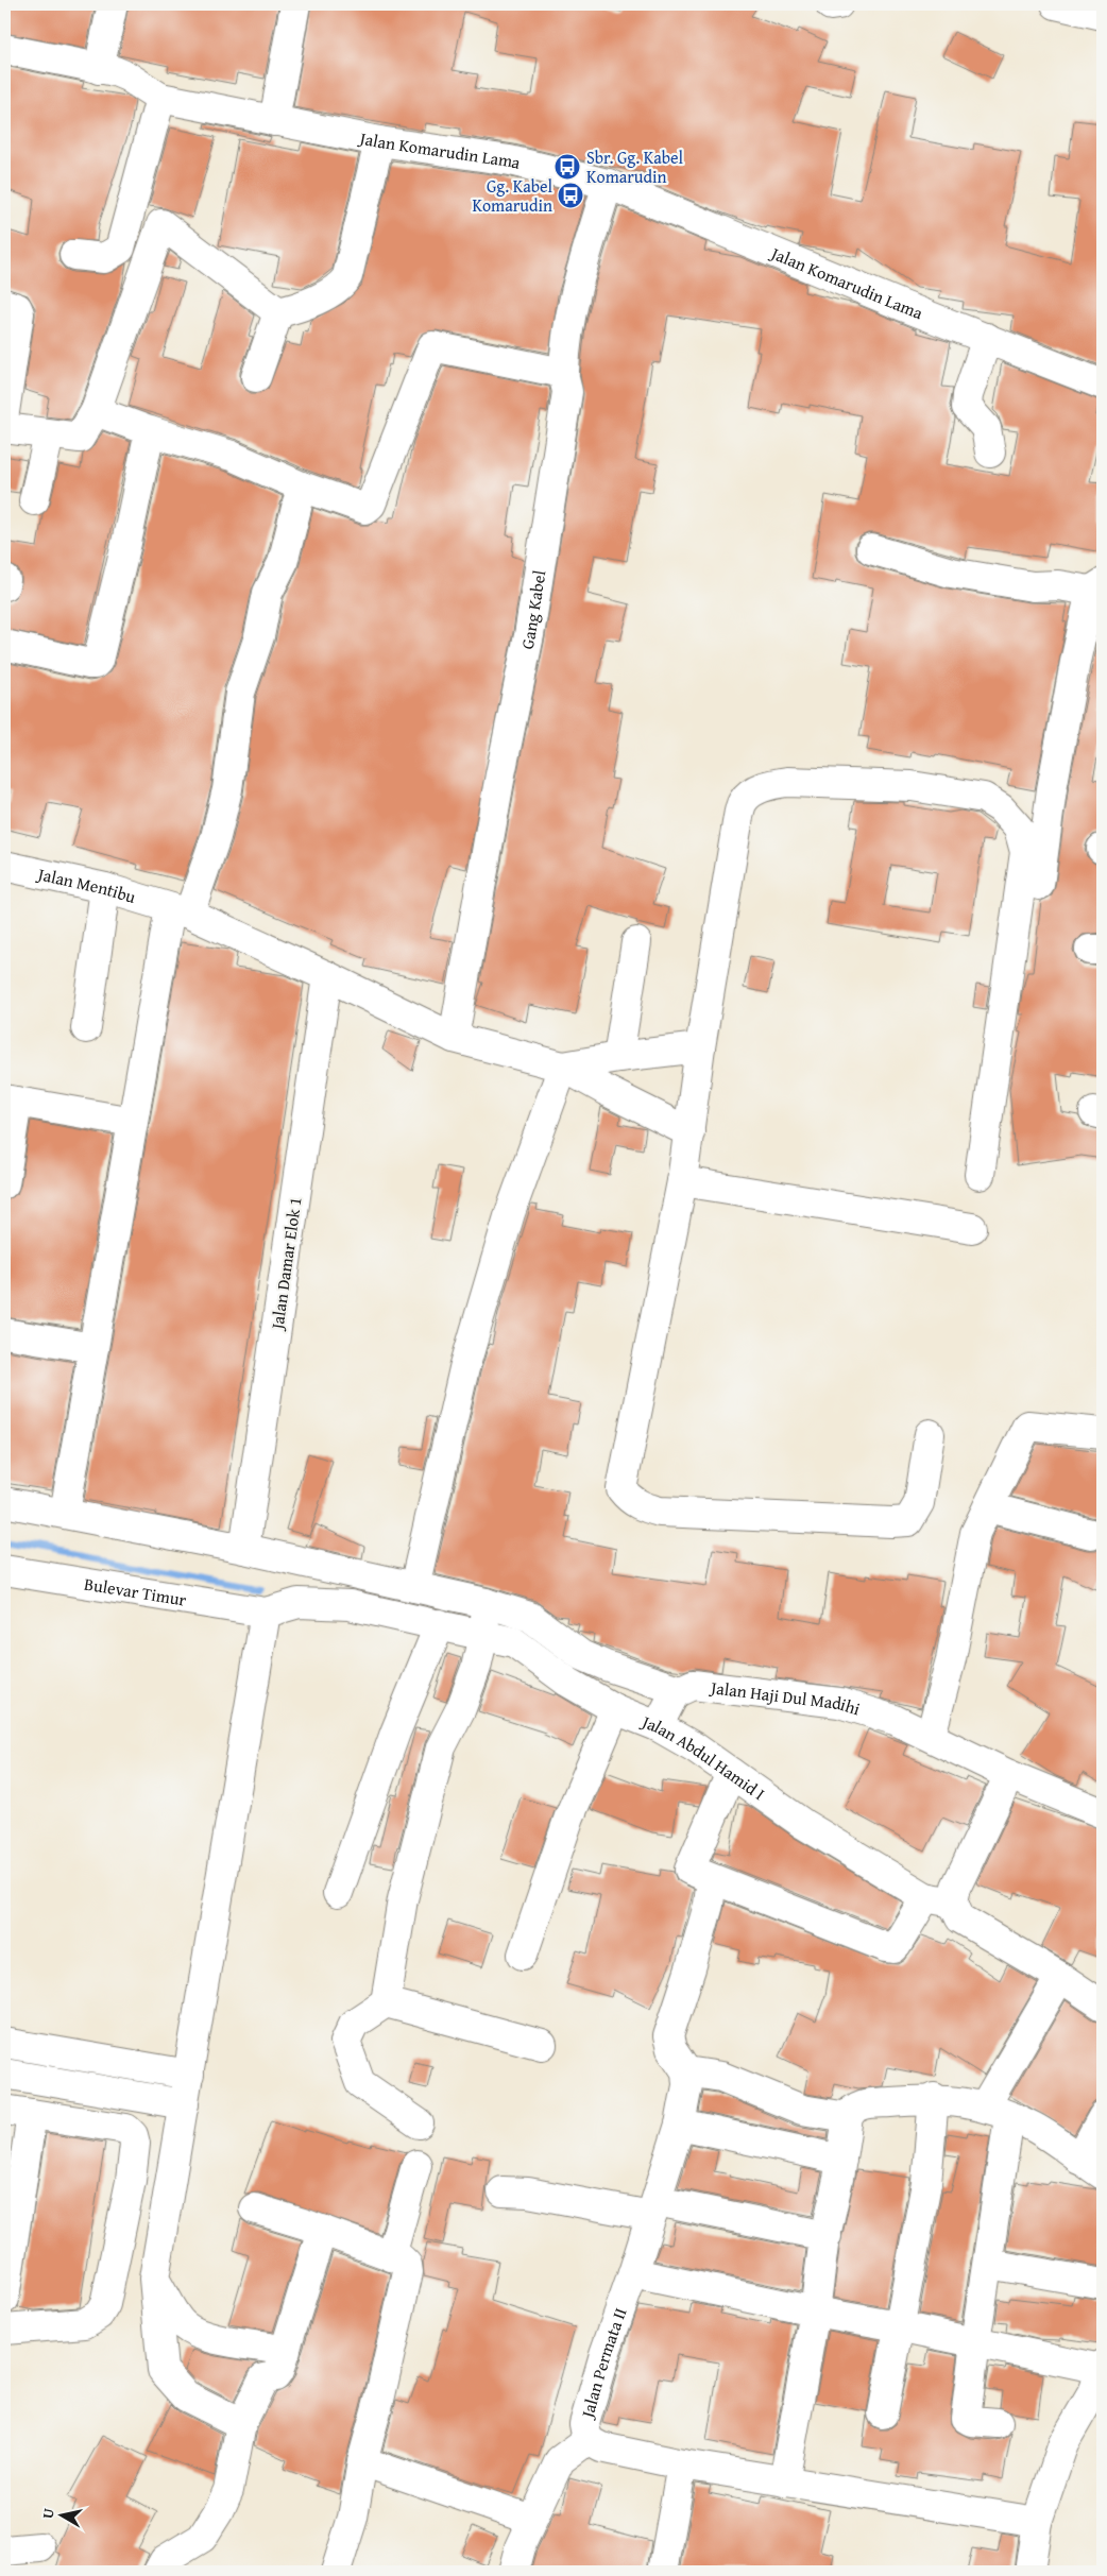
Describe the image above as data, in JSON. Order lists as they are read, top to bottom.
{
  "streets": {
    "street": [
      "Jalan Komarudin Lama",
      "Gang Kabel",
      "Jalan Mentibu",
      "Jalan Damar Elok 1",
      "Bulevar Timur",
      "Jalan Haji Dul Madihi",
      "Jalan Abdul Hamid I",
      "Jalan Permata II"
    ]
  },
  "crossings": [
    ["Jalan Komarudin Lama", "Gang Kabel"],
    ["Bulevar Timur", "Jalan Abdul Hamid I"]
  ],
  "places": {
    "bus stop": ["Sbr. Gg. Kabel Komarudin", "Gg. Kabel Komarudin"]
  },
  "north": "left"
}
